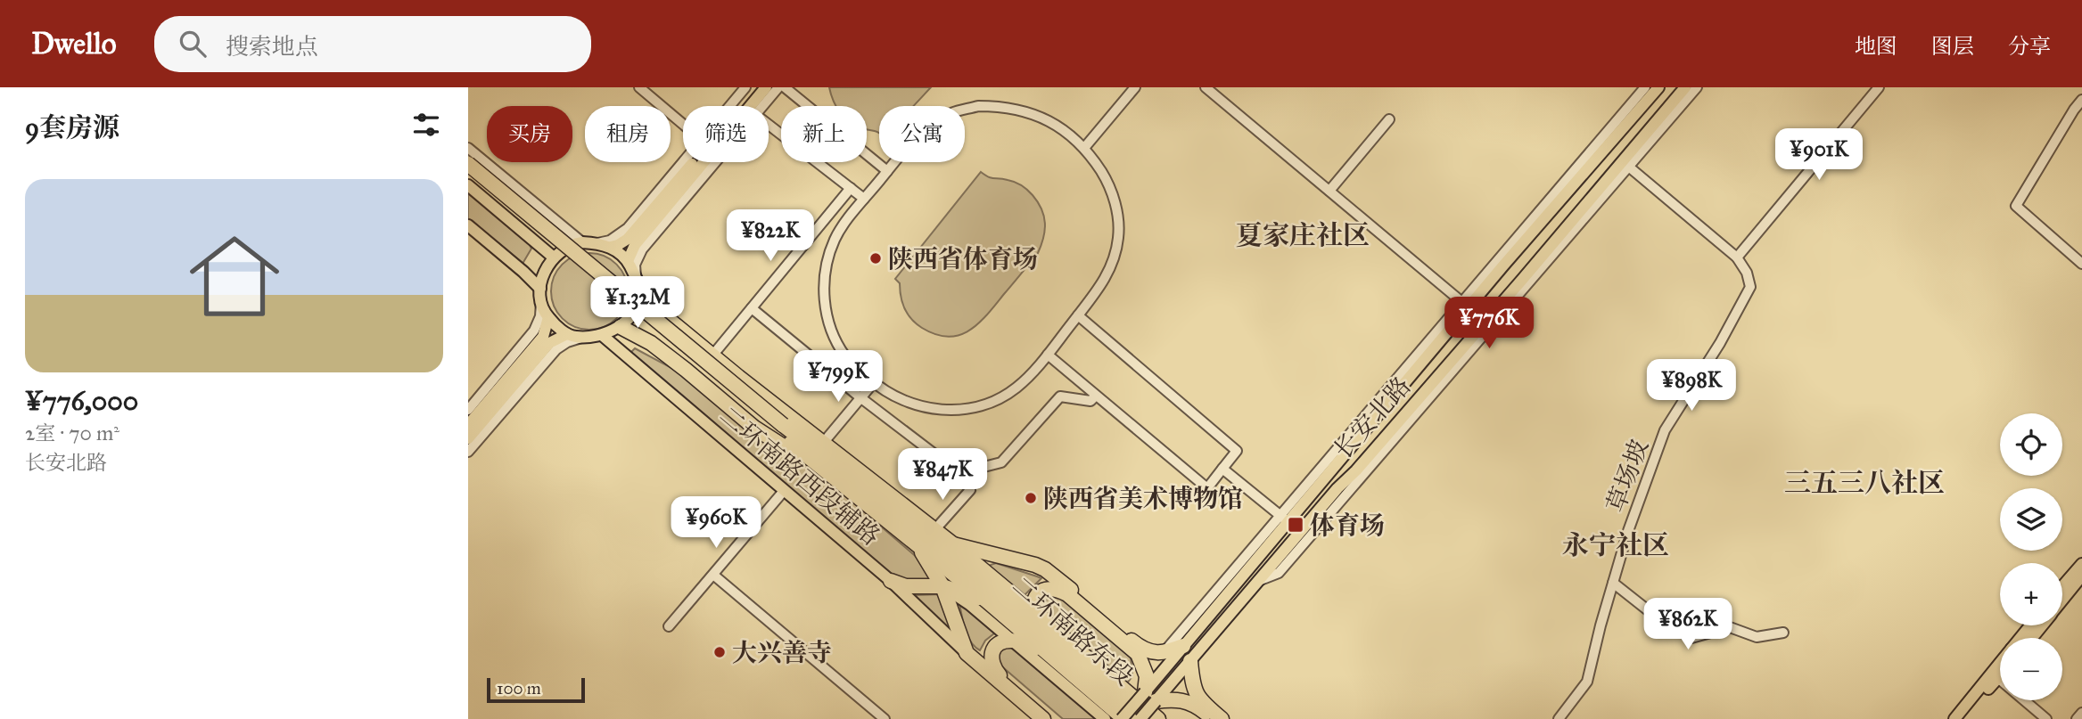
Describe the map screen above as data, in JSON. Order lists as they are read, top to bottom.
{
  "streets": {
    "highway": ["二环南路东段"],
    "main road": ["长安北路", "二环南路西段辅路"],
    "street": ["草场坡"]
  },
  "crossings": [
    ["长安北路", "草场坡"],
    ["长安北路", "二环南路东段"]
  ],
  "districts": ["夏家庄社区", "三五三八社区", "永宁社区"],
  "places": {
    "other": ["陕西省体育场", "陕西省美术博物馆", "大兴善寺"],
    "transit": ["体育场"]
  },
  "scale_bar": "100 m",
  "page": {
    "header": "Dwello",
    "search": "搜索地点",
    "nav": ["地图", "图层", "分享"],
    "heading": "9套房源",
    "chip": [
      "买房",
      "租房",
      "筛选",
      "新上",
      "公寓"
    ],
    "price": [
      "¥901K",
      "¥822K",
      "¥1.32M",
      "¥776K",
      "¥799K",
      "¥898K",
      "¥847K",
      "¥960K",
      "¥862K"
    ],
    "list": [
      {
        "name": "¥776,000",
        "note": "2室 · 70 m² · 长安北路"
      }
    ],
    "map_buttons": ["+", "−"],
    "scale": "100 m"
  }
}
